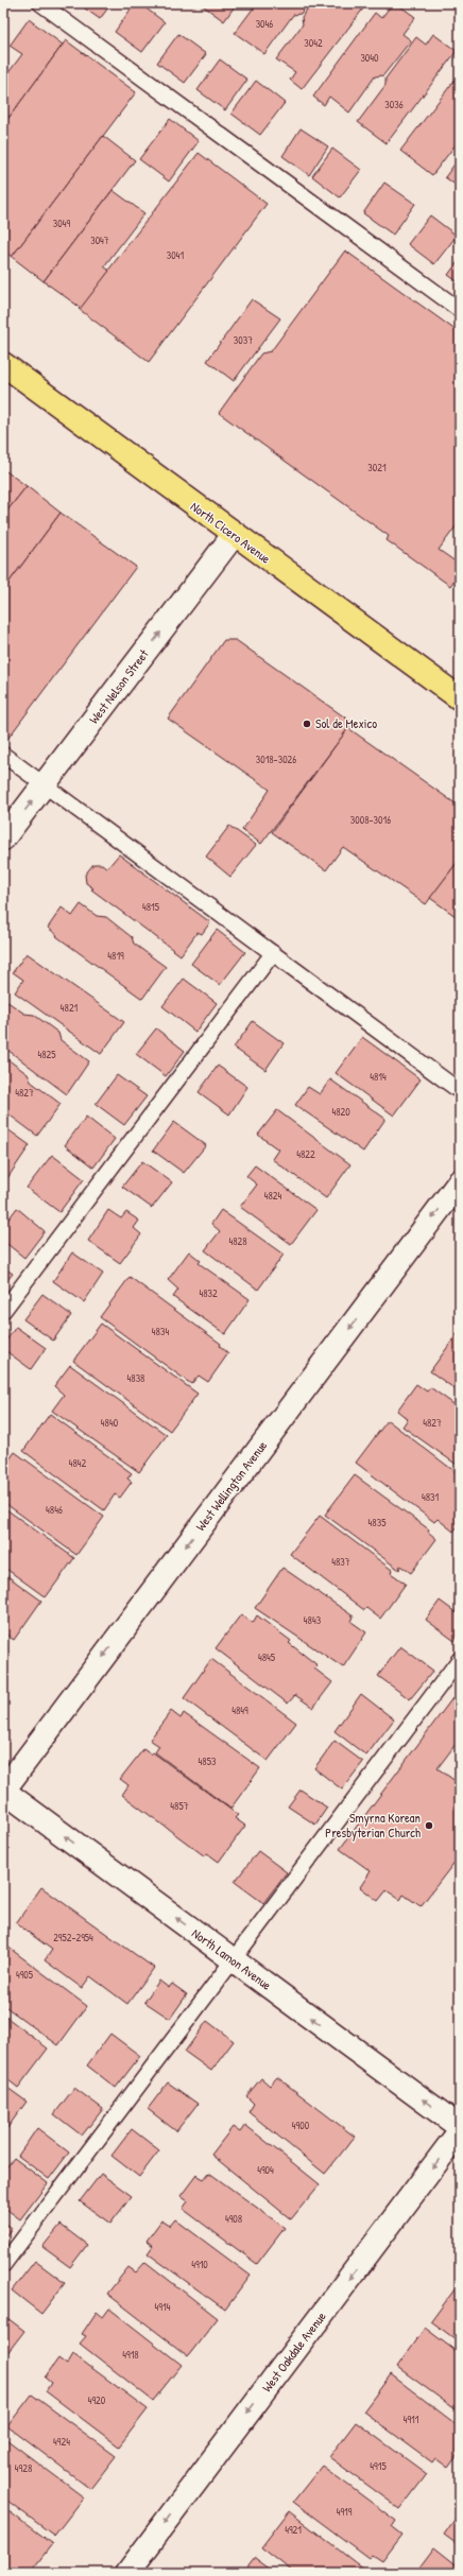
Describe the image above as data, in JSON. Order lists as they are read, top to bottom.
{
  "streets": {
    "main road": ["North Cicero Avenue"],
    "street": [
      "West Nelson Street",
      "West Wellington Avenue",
      "North Lamon Avenue",
      "West Oakdale Avenue"
    ]
  },
  "crossings": [
    ["North Cicero Avenue", "West Nelson Street"],
    ["West Wellington Avenue", "North Lamon Avenue"]
  ],
  "one_way": [
    "West Nelson Street",
    "West Wellington Avenue",
    "North Lamon Avenue",
    "West Oakdale Avenue"
  ],
  "places": ["Sol de Mexico", "Smyrna Korean Presbyterian Church"],
  "house_numbers": [
    "3046",
    "3042",
    "3040",
    "3036",
    "3049",
    "3047",
    "3041",
    "3037",
    "3021",
    "3018-3026",
    "3008-3016",
    "4815",
    "4819",
    "4821",
    "4825",
    "4814",
    "4827",
    "4820",
    "4822",
    "4824",
    "4828",
    "4832",
    "4834",
    "4838",
    "4840",
    "4827",
    "4842",
    "4831",
    "4846",
    "4835",
    "4837",
    "4843",
    "4845",
    "4849",
    "4853",
    "4857",
    "2952-2954",
    "4905",
    "4900",
    "4904",
    "4908",
    "4910",
    "4914",
    "4918",
    "4920",
    "4911",
    "4924",
    "4915",
    "4928",
    "4919",
    "4921"
  ]
}
